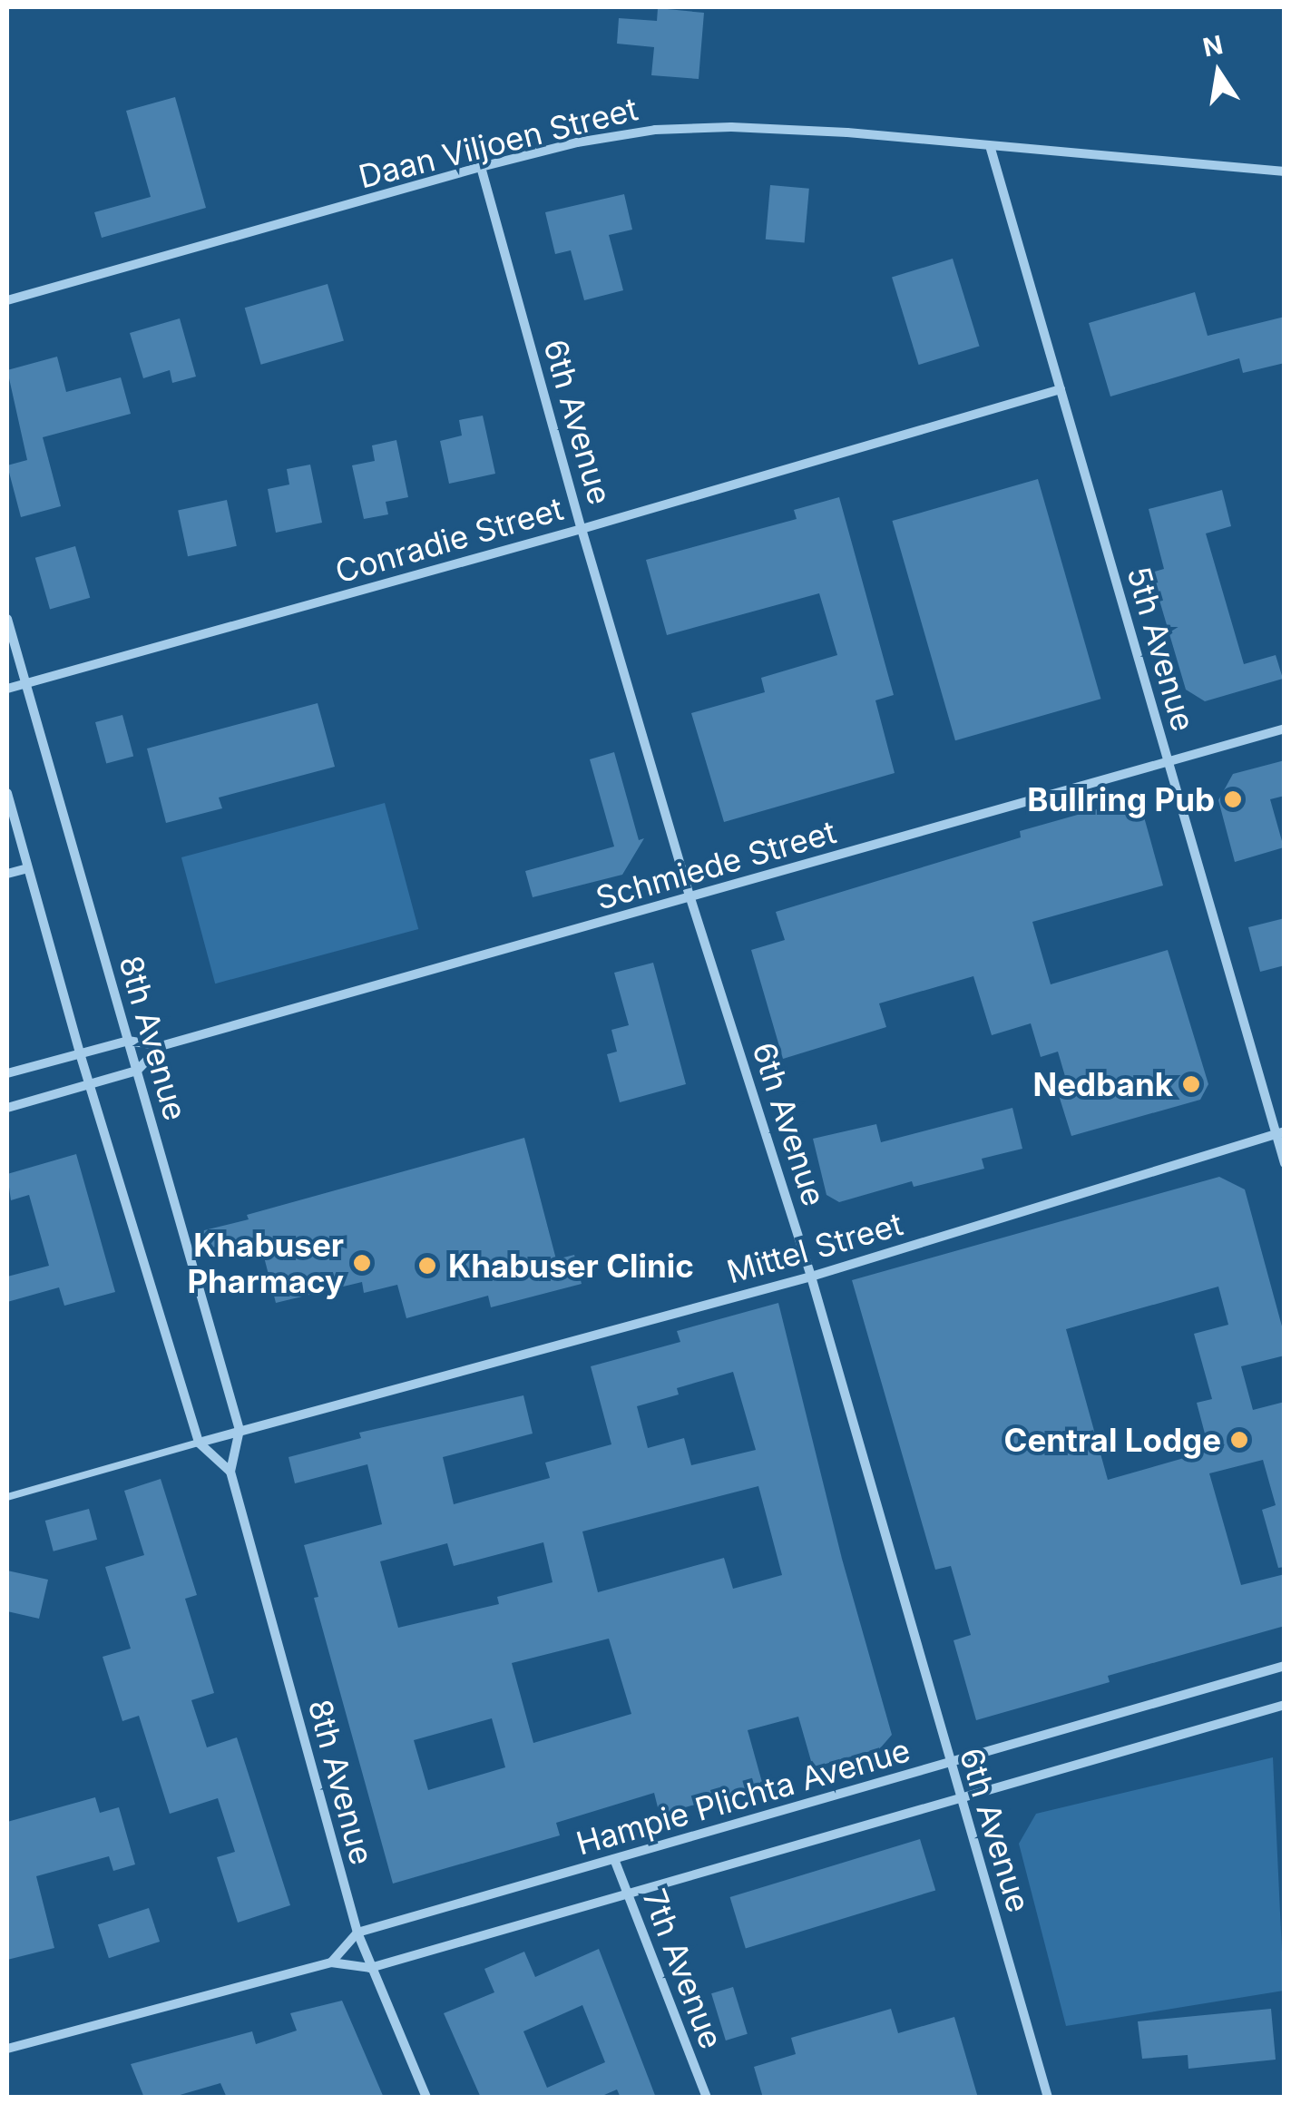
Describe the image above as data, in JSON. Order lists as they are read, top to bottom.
{
  "streets": {
    "street": [
      "Daan Viljoen Street",
      "6th Avenue",
      "Conradie Street",
      "5th Avenue",
      "Schmiede Street",
      "8th Avenue",
      "Mittel Street",
      "Hampie Plichta Avenue",
      "7th Avenue"
    ]
  },
  "crossings": [
    ["Daan Viljoen Street", "6th Avenue"],
    ["Daan Viljoen Street", "5th Avenue"],
    ["6th Avenue", "Conradie Street"],
    ["6th Avenue", "Schmiede Street"],
    ["6th Avenue", "Mittel Street"],
    ["6th Avenue", "Hampie Plichta Avenue"],
    ["Conradie Street", "5th Avenue"],
    ["Conradie Street", "8th Avenue"],
    ["5th Avenue", "Schmiede Street"],
    ["5th Avenue", "Mittel Street"],
    ["Schmiede Street", "8th Avenue"],
    ["8th Avenue", "Mittel Street"],
    ["8th Avenue", "Hampie Plichta Avenue"],
    ["Hampie Plichta Avenue", "7th Avenue"]
  ],
  "places": [
    "Bullring Pub",
    "Nedbank",
    "Khabuser Pharmacy",
    "Khabuser Clinic",
    "Central Lodge"
  ],
  "north": "top"
}
